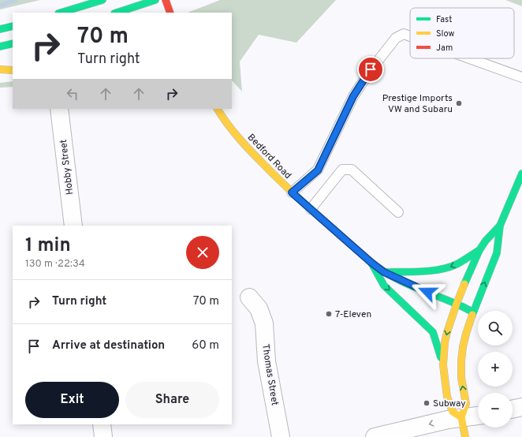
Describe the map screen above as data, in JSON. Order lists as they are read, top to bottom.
{
  "streets": {
    "main road": ["Bedford Road"],
    "street": ["Hobby Street", "Thomas Street"]
  },
  "places": ["Prestige Imports VW and Subaru", "7-Eleven", "Subway"],
  "legend": ["Fast", "Slow", "Jam"],
  "page": {
    "turn": ["70 m", "Turn right"],
    "heading": ["1 min", "130 m · 22:34"],
    "list": [
      {
        "name": "Turn right",
        "value": "70 m"
      },
      {
        "name": "Arrive at destination",
        "value": "60 m"
      }
    ],
    "map_buttons": ["+", "−"],
    "buttons": ["Exit", "Share"]
  }
}
